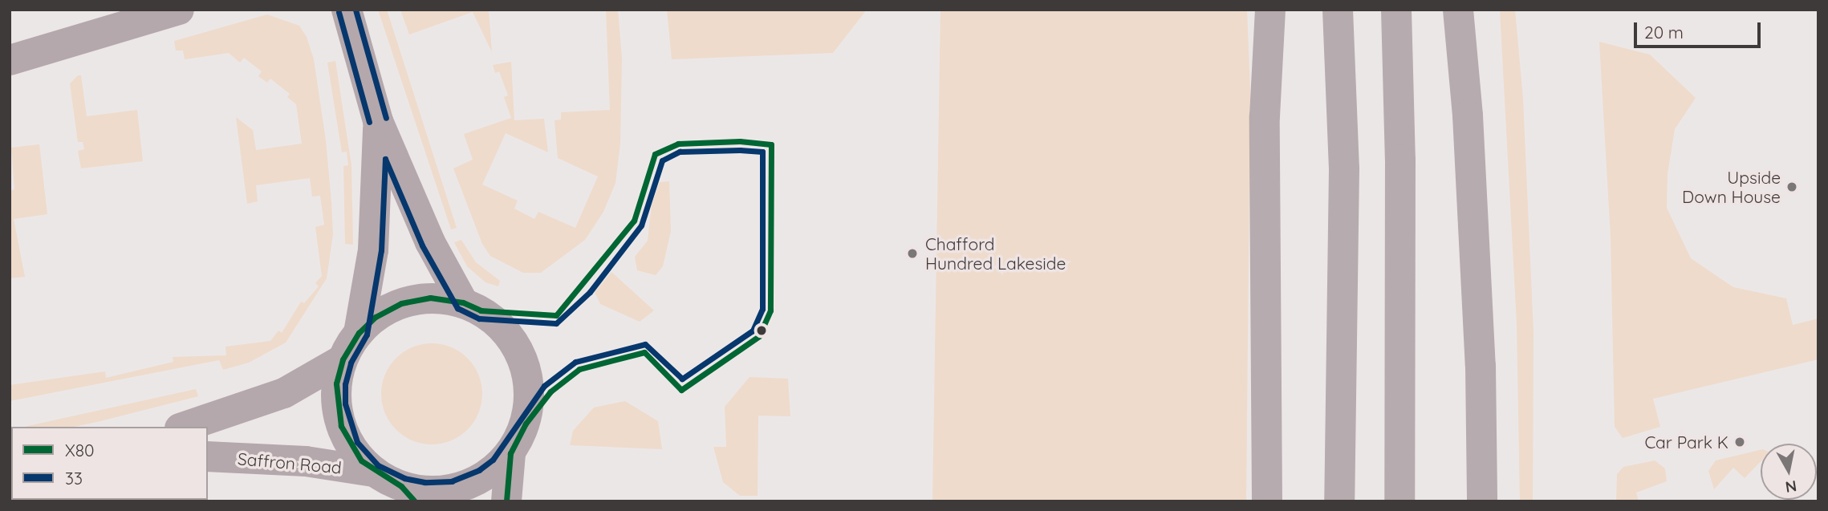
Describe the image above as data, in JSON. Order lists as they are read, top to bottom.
{
  "streets": {
    "street": ["Saffron Road"]
  },
  "places": ["Upside Down House", "Chafford Hundred Lakeside", "Car Park K"],
  "lines": ["transit line 33", "transit line X80"],
  "legend": ["X80", "33"],
  "scale_bar": "20 m",
  "north": "bottom"
}
